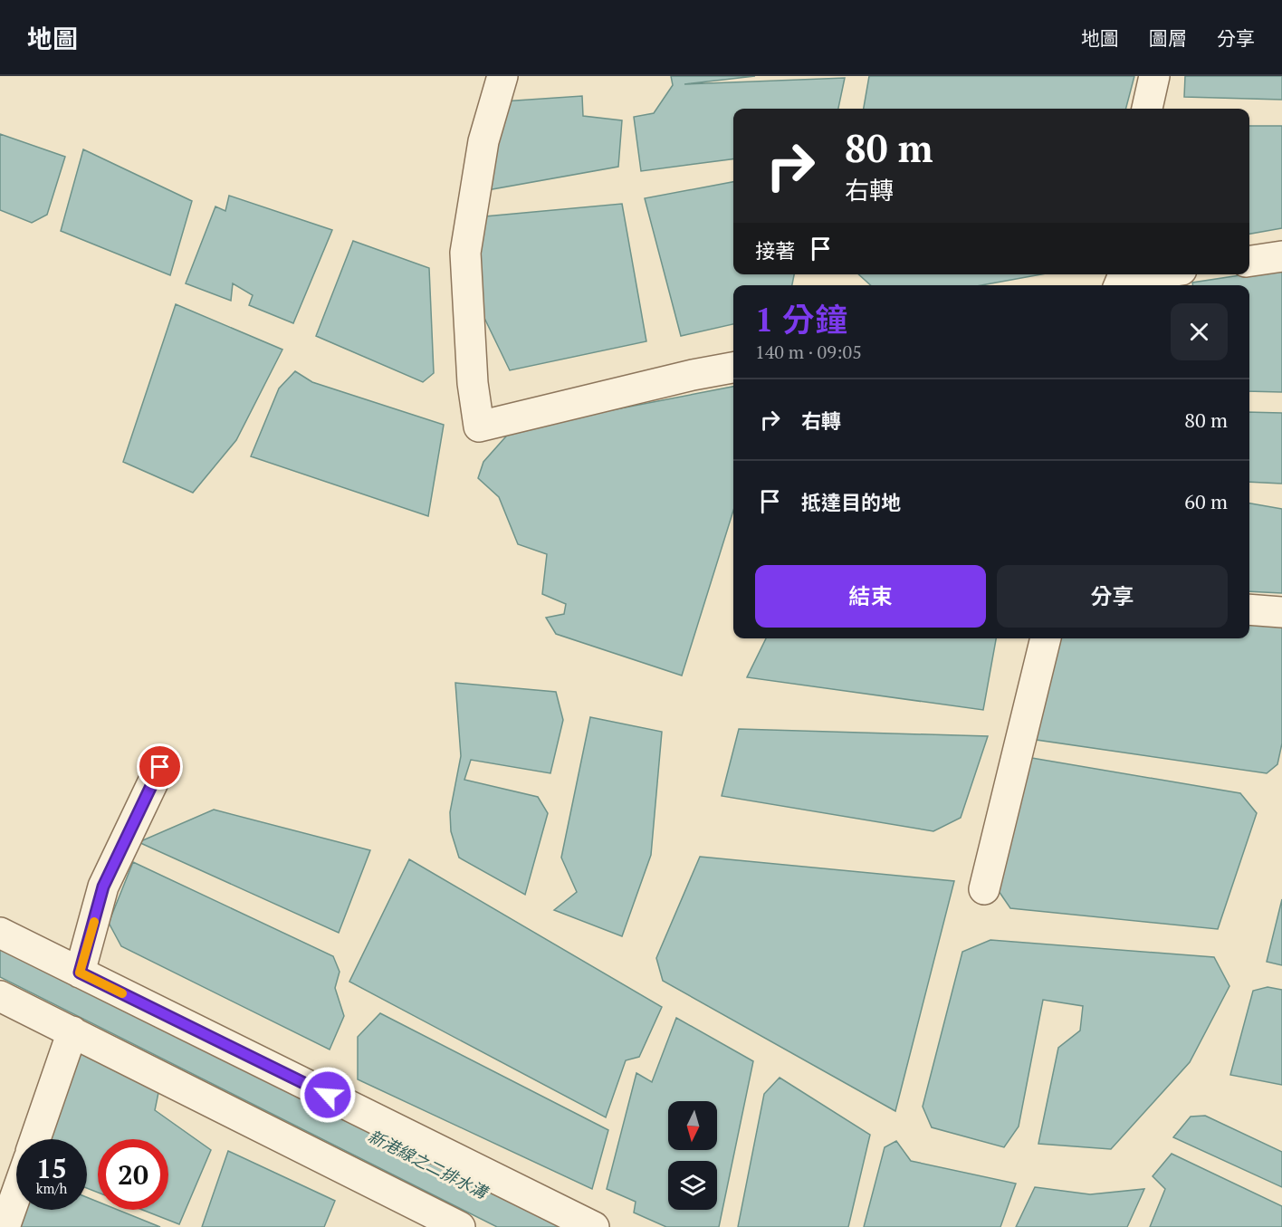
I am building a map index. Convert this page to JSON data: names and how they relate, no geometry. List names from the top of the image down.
{
  "water": ["新港線之二排水溝"],
  "north": "bottom",
  "page": {
    "header": "地圖",
    "nav": ["地圖", "圖層", "分享"],
    "turn": ["80 m", "右轉"],
    "then": "接著",
    "heading": ["1 分鐘", "140 m · 09:05"],
    "list": [
      {
        "name": "右轉",
        "value": "80 m"
      },
      {
        "name": "抵達目的地",
        "value": "60 m"
      }
    ],
    "buttons": ["結束", "分享"],
    "speed": "15 km/h",
    "limit": "20"
  }
}
